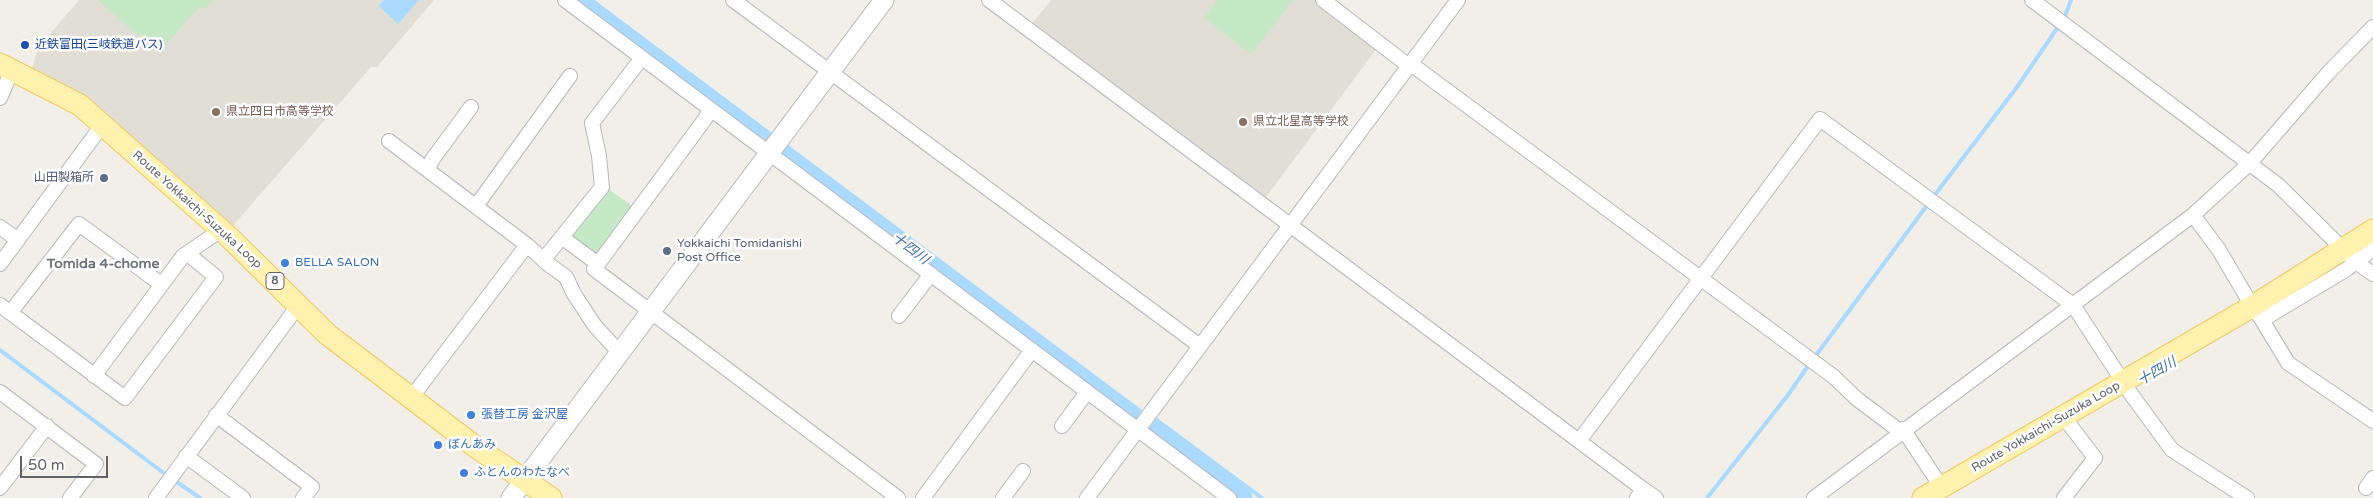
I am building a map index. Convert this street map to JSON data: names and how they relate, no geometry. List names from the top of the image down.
{
  "streets": {
    "main road": ["Route Yokkaichi-Suzuka Loop", "8"]
  },
  "districts": ["Tomida 4-chome"],
  "water": ["十四川"],
  "places": [
    "近鉄富田(三岐鉄道バス)",
    "県立四日市高等学校",
    "県立北星高等学校",
    "山田製箱所",
    "Yokkaichi Tomidanishi Post Office",
    "BELLA SALON",
    "張替工房 金沢屋",
    "ぼんあみ",
    "ふとんのわたなべ"
  ],
  "scale_bar": "50 m"
}
